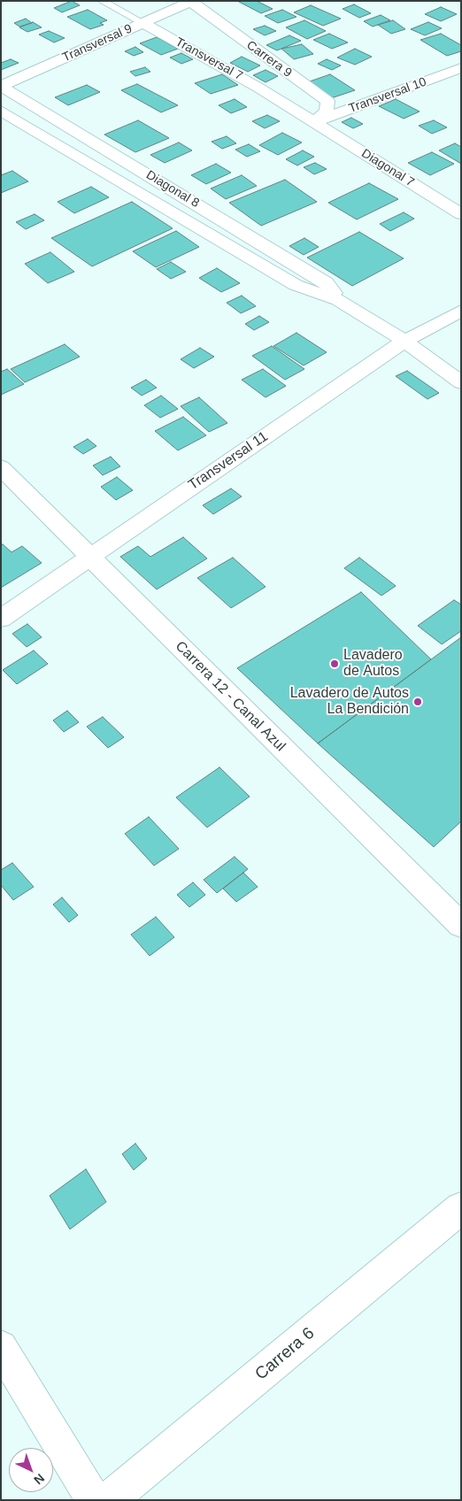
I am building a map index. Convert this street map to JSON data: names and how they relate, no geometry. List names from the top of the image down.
{
  "streets": {
    "street": [
      "Transversal 9",
      "Transversal 7",
      "Carrera 9",
      "Transversal 10",
      "Diagonal 7",
      "Diagonal 8",
      "Transversal 11",
      "Carrera 12 - Canal Azul",
      "Carrera 6"
    ]
  },
  "crossings": [
    ["Transversal 9", "Transversal 7"],
    ["Transversal 9", "Carrera 9"],
    ["Transversal 9", "Diagonal 8"],
    ["Transversal 7", "Carrera 9"],
    ["Transversal 7", "Transversal 10"],
    ["Transversal 7", "Diagonal 7"],
    ["Carrera 9", "Transversal 10"],
    ["Carrera 9", "Diagonal 7"],
    ["Transversal 10", "Diagonal 7"],
    ["Diagonal 8", "Transversal 11"],
    ["Transversal 11", "Carrera 12 - Canal Azul"]
  ],
  "places": ["Lavadero de Autos", "Lavadero de Autos La Bendición"],
  "north": "bottom right"
}
